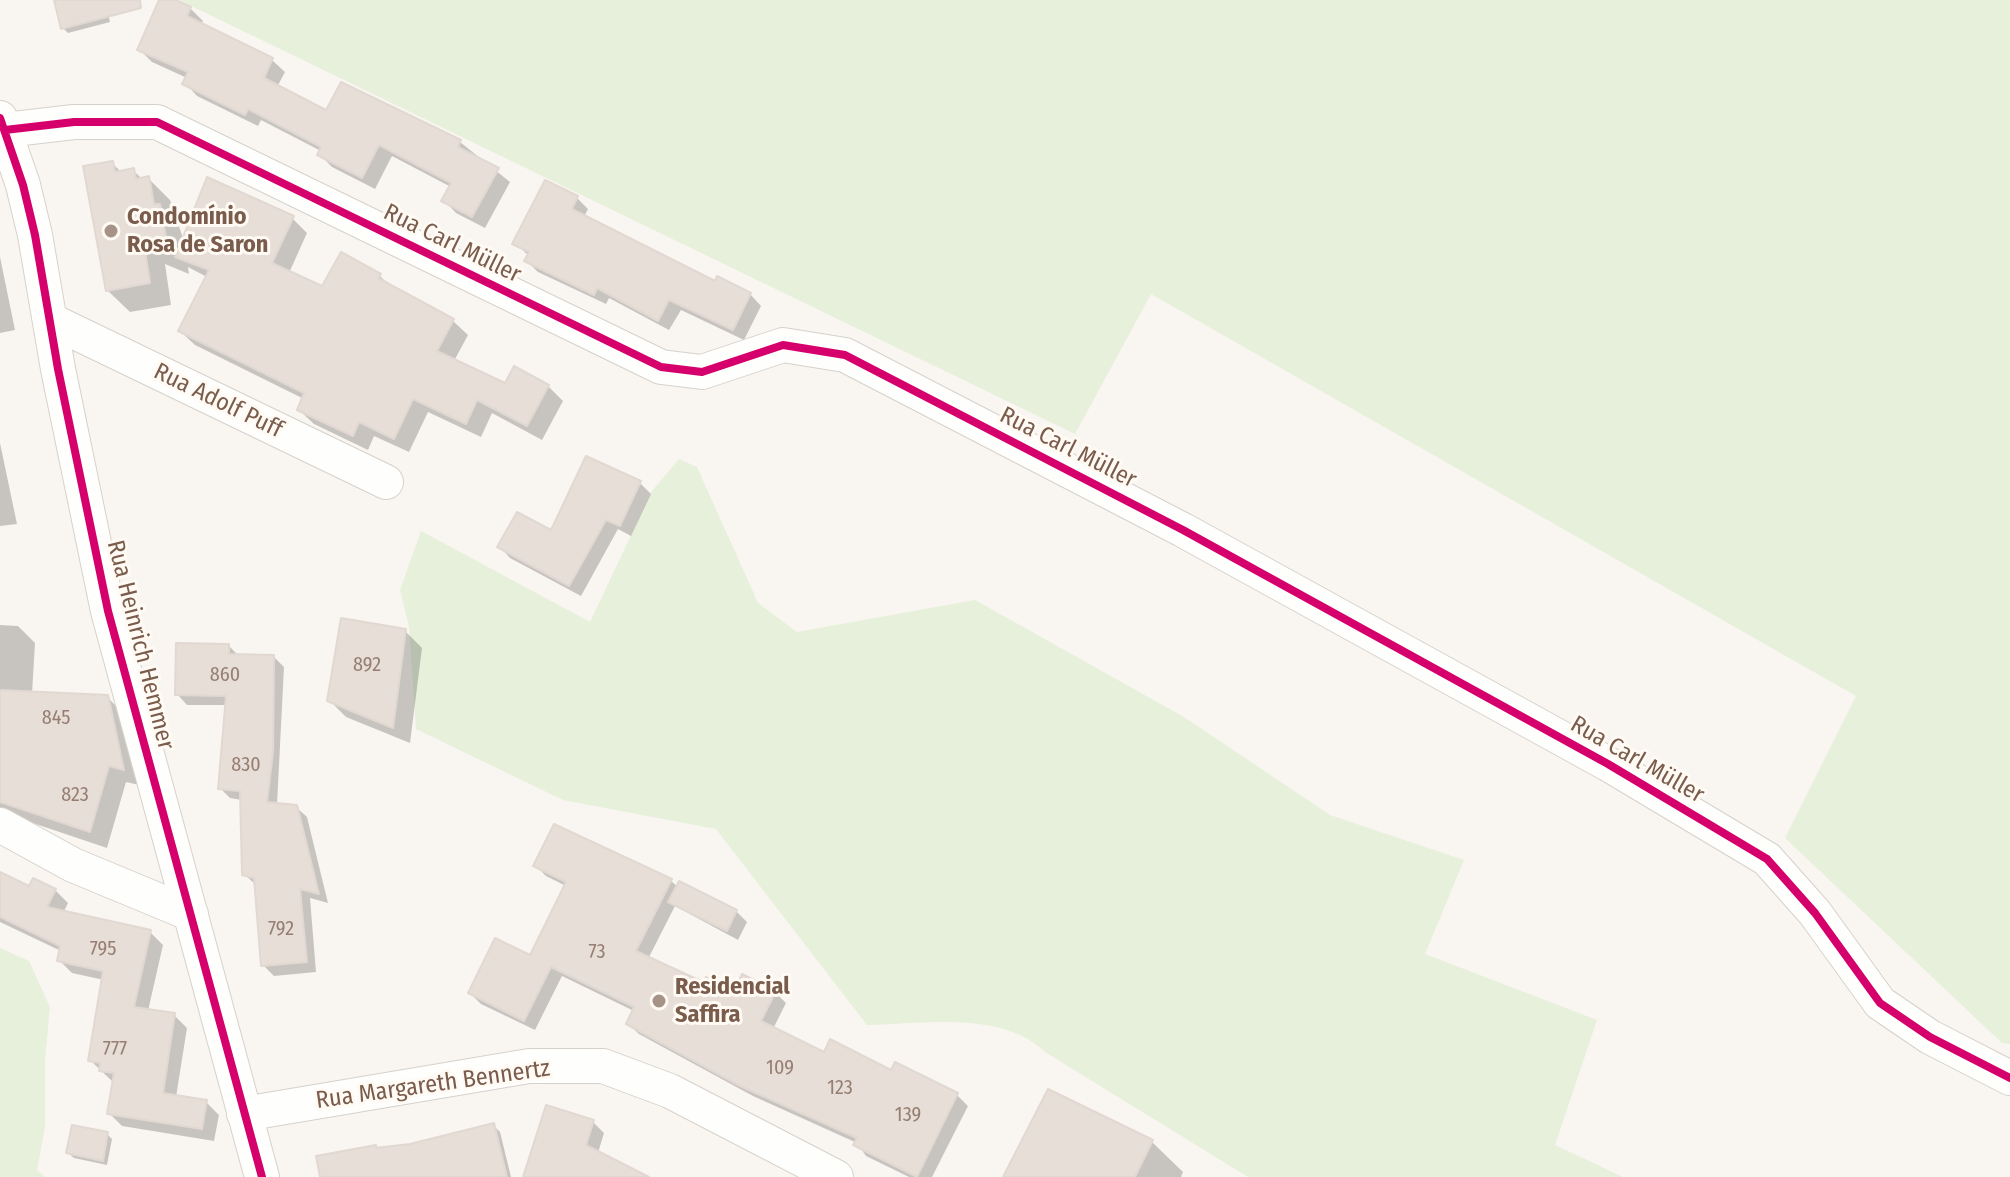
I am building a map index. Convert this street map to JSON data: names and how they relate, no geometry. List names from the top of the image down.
{
  "streets": {
    "street": [
      "Rua Carl Müller",
      "Rua Adolf Puff",
      "Rua Heinrich Hemmer",
      "Rua Margareth Bennertz"
    ]
  },
  "crossings": [
    ["Rua Carl Müller", "Rua Heinrich Hemmer"],
    ["Rua Adolf Puff", "Rua Heinrich Hemmer"],
    ["Rua Heinrich Hemmer", "Rua Margareth Bennertz"]
  ],
  "places": ["Condomínio Rosa de Saron", "Residencial Saffira"],
  "house_numbers": [
    "892",
    "860",
    "845",
    "830",
    "823",
    "792",
    "795",
    "73",
    "777",
    "109",
    "123",
    "139"
  ]
}
